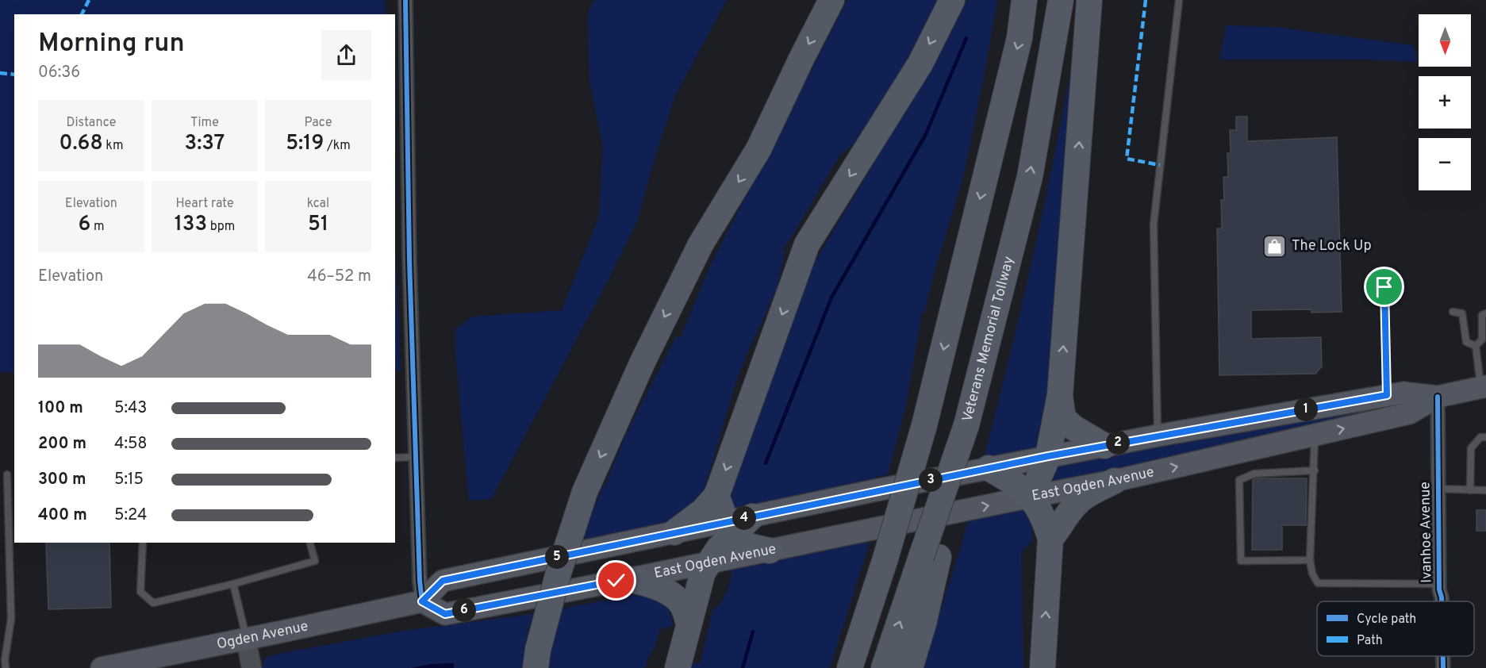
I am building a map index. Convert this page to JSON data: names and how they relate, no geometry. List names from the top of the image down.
{
  "streets": {
    "highway": ["Veterans Memorial Tollway"],
    "main road": ["East Ogden Avenue", "Ogden Avenue"],
    "street": ["Ivanhoe Avenue"]
  },
  "crossings": [
    ["East Ogden Avenue", "Ivanhoe Avenue"],
    ["East Ogden Avenue", "Ogden Avenue"]
  ],
  "places": {
    "shop": ["The Lock Up"]
  },
  "legend": ["Cycle path", "Path"],
  "north": "bottom",
  "page": {
    "map_buttons": ["+", "−"],
    "heading": ["Morning run", "06:36"],
    "stats": [
      ["Distance", "0.68 km"],
      ["Time", "3:37"],
      ["Pace", "5:19 /km"],
      ["Elevation", "6 m"],
      ["Heart rate", "133 bpm"],
      ["kcal", "51"]
    ],
    "chart": ["Elevation", "46–52 m"],
    "list": [
      {
        "name": "100 m",
        "note": "5:43"
      },
      {
        "name": "200 m",
        "note": "4:58"
      },
      {
        "name": "300 m",
        "note": "5:15"
      },
      {
        "name": "400 m",
        "note": "5:24"
      }
    ],
    "pins": [
      "1",
      "2",
      "3",
      "4",
      "5",
      "6"
    ]
  }
}
